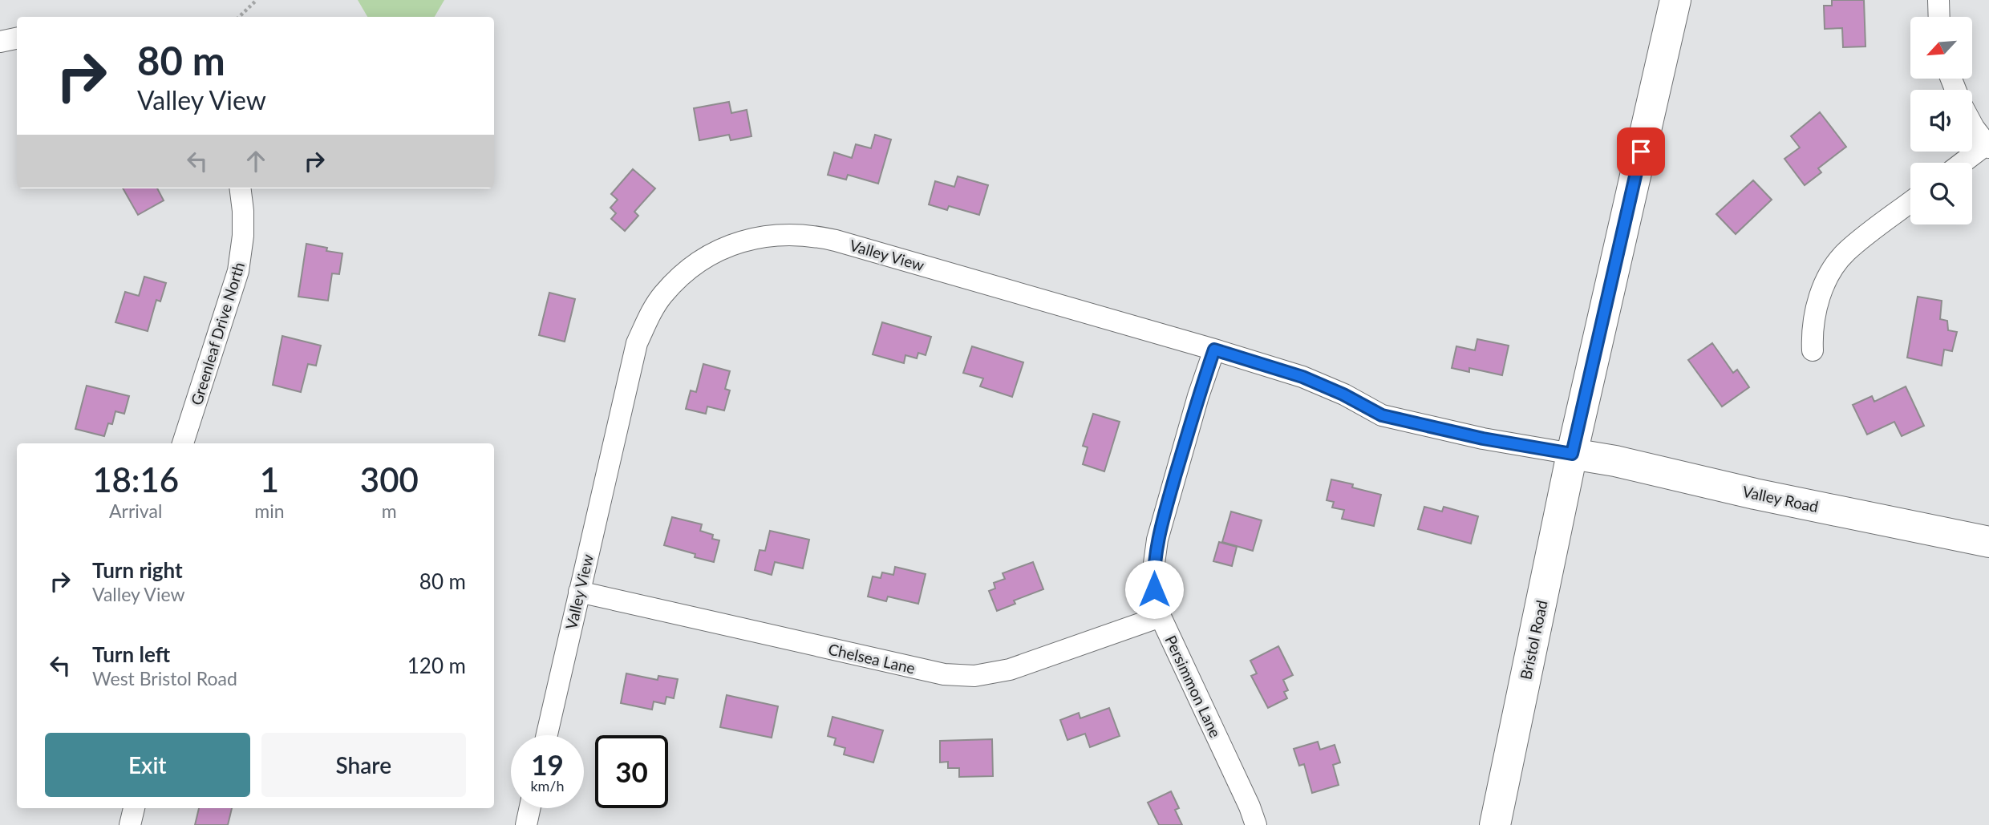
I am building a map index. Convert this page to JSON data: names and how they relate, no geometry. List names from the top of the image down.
{
  "streets": {
    "main road": ["Valley Road", "Bristol Road"],
    "street": [
      "Valley View",
      "Greenleaf Drive North",
      "Chelsea Lane",
      "Persimmon Lane"
    ]
  },
  "crossings": [
    ["Valley View", "Valley Road"],
    ["Valley View", "Bristol Road"],
    ["Valley View", "Chelsea Lane"],
    ["Valley View", "Persimmon Lane"],
    ["Valley Road", "Bristol Road"],
    ["Chelsea Lane", "Persimmon Lane"]
  ],
  "north": "bottom left",
  "page": {
    "turn": ["80 m", "Valley View"],
    "eta": [
      "18:16",
      "Arrival",
      "1",
      "min",
      "300",
      "m"
    ],
    "list": [
      {
        "name": "Turn right",
        "note": "Valley View",
        "value": "80 m"
      },
      {
        "name": "Turn left",
        "note": "West Bristol Road",
        "value": "120 m"
      }
    ],
    "buttons": ["Exit", "Share"],
    "speed": "19 km/h",
    "limit": "30"
  }
}
